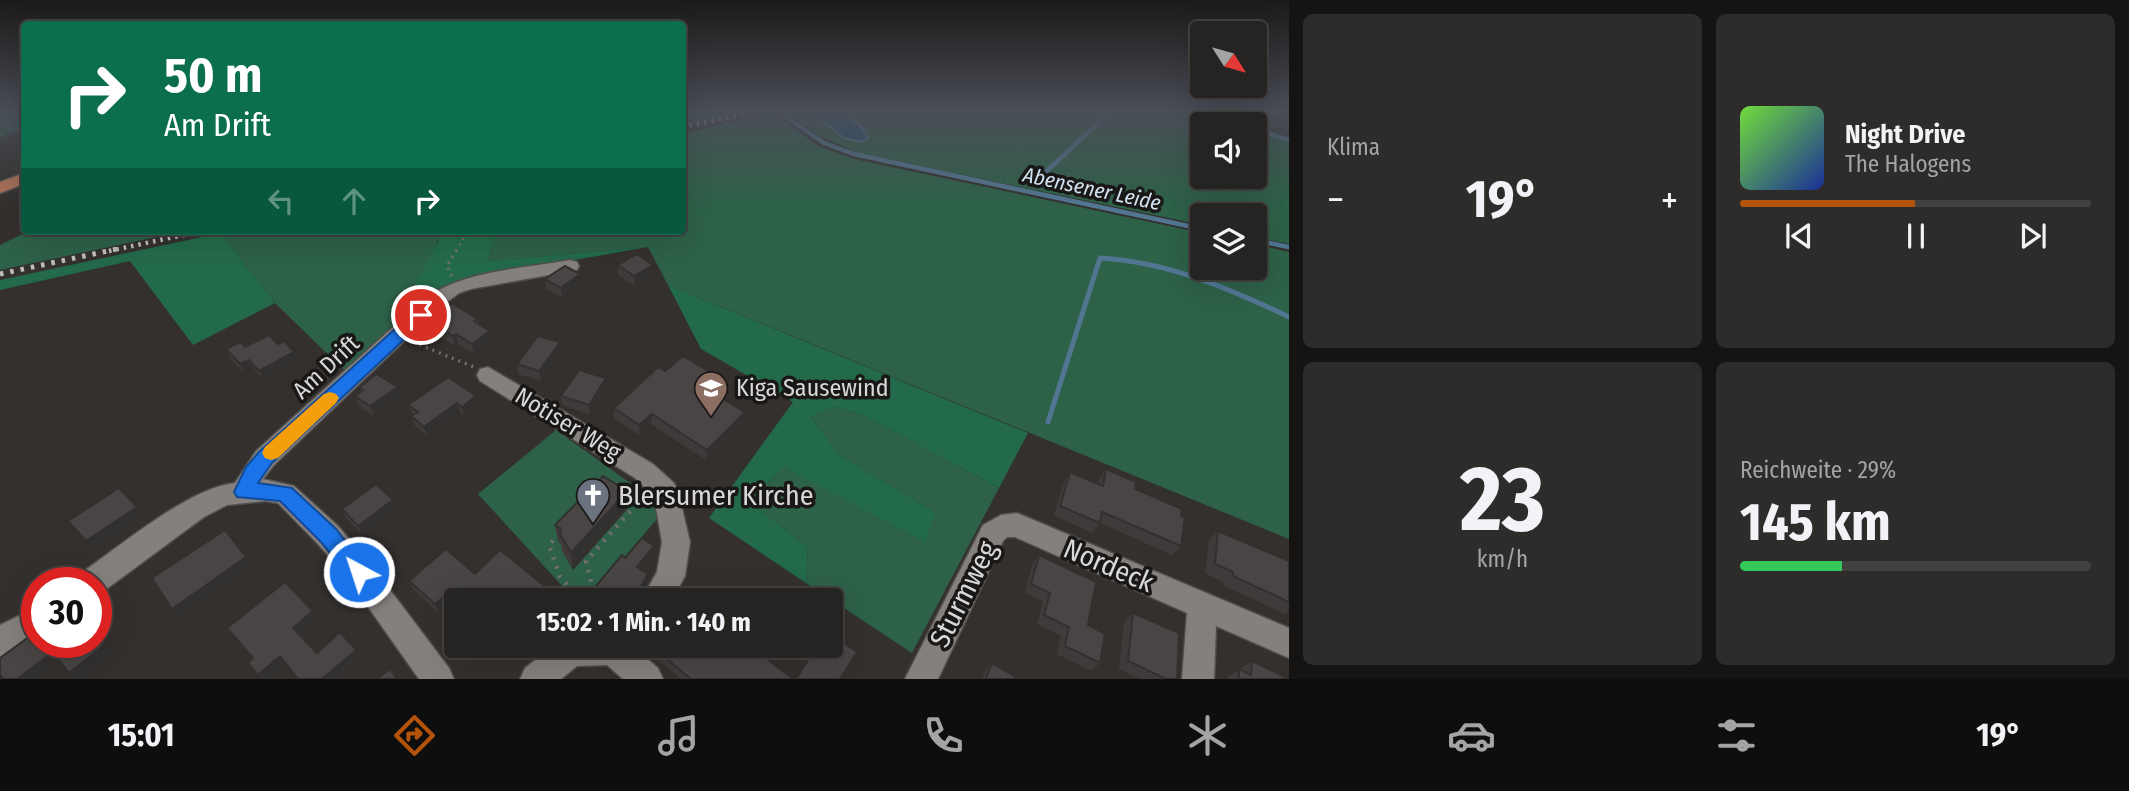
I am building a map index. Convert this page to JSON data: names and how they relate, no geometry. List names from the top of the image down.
{
  "streets": {
    "street": [
      "Am Drift",
      "Notiser Weg",
      "Nordeck",
      "Sturmweg"
    ]
  },
  "crossings": [
    ["Am Drift", "Notiser Weg"],
    ["Nordeck", "Sturmweg"]
  ],
  "water": ["Abensener Leide"],
  "places": {
    "school or university": ["Kiga Sausewind"],
    "church": ["Blersumer Kirche"]
  },
  "north": "bottom right",
  "page": {
    "tile": [
      "Klima",
      ["23", "km/h"],
      ["Reichweite · 29%", "145 km"]
    ],
    "turn": ["50 m", "Am Drift"],
    "song": ["Night Drive", "The Halogens"],
    "heat": ["−", "19°", "+"],
    "limit": "30",
    "trip": "15:02 · 1 Min. · 140 m",
    "tabs": ["15:01", "19°"]
  }
}
